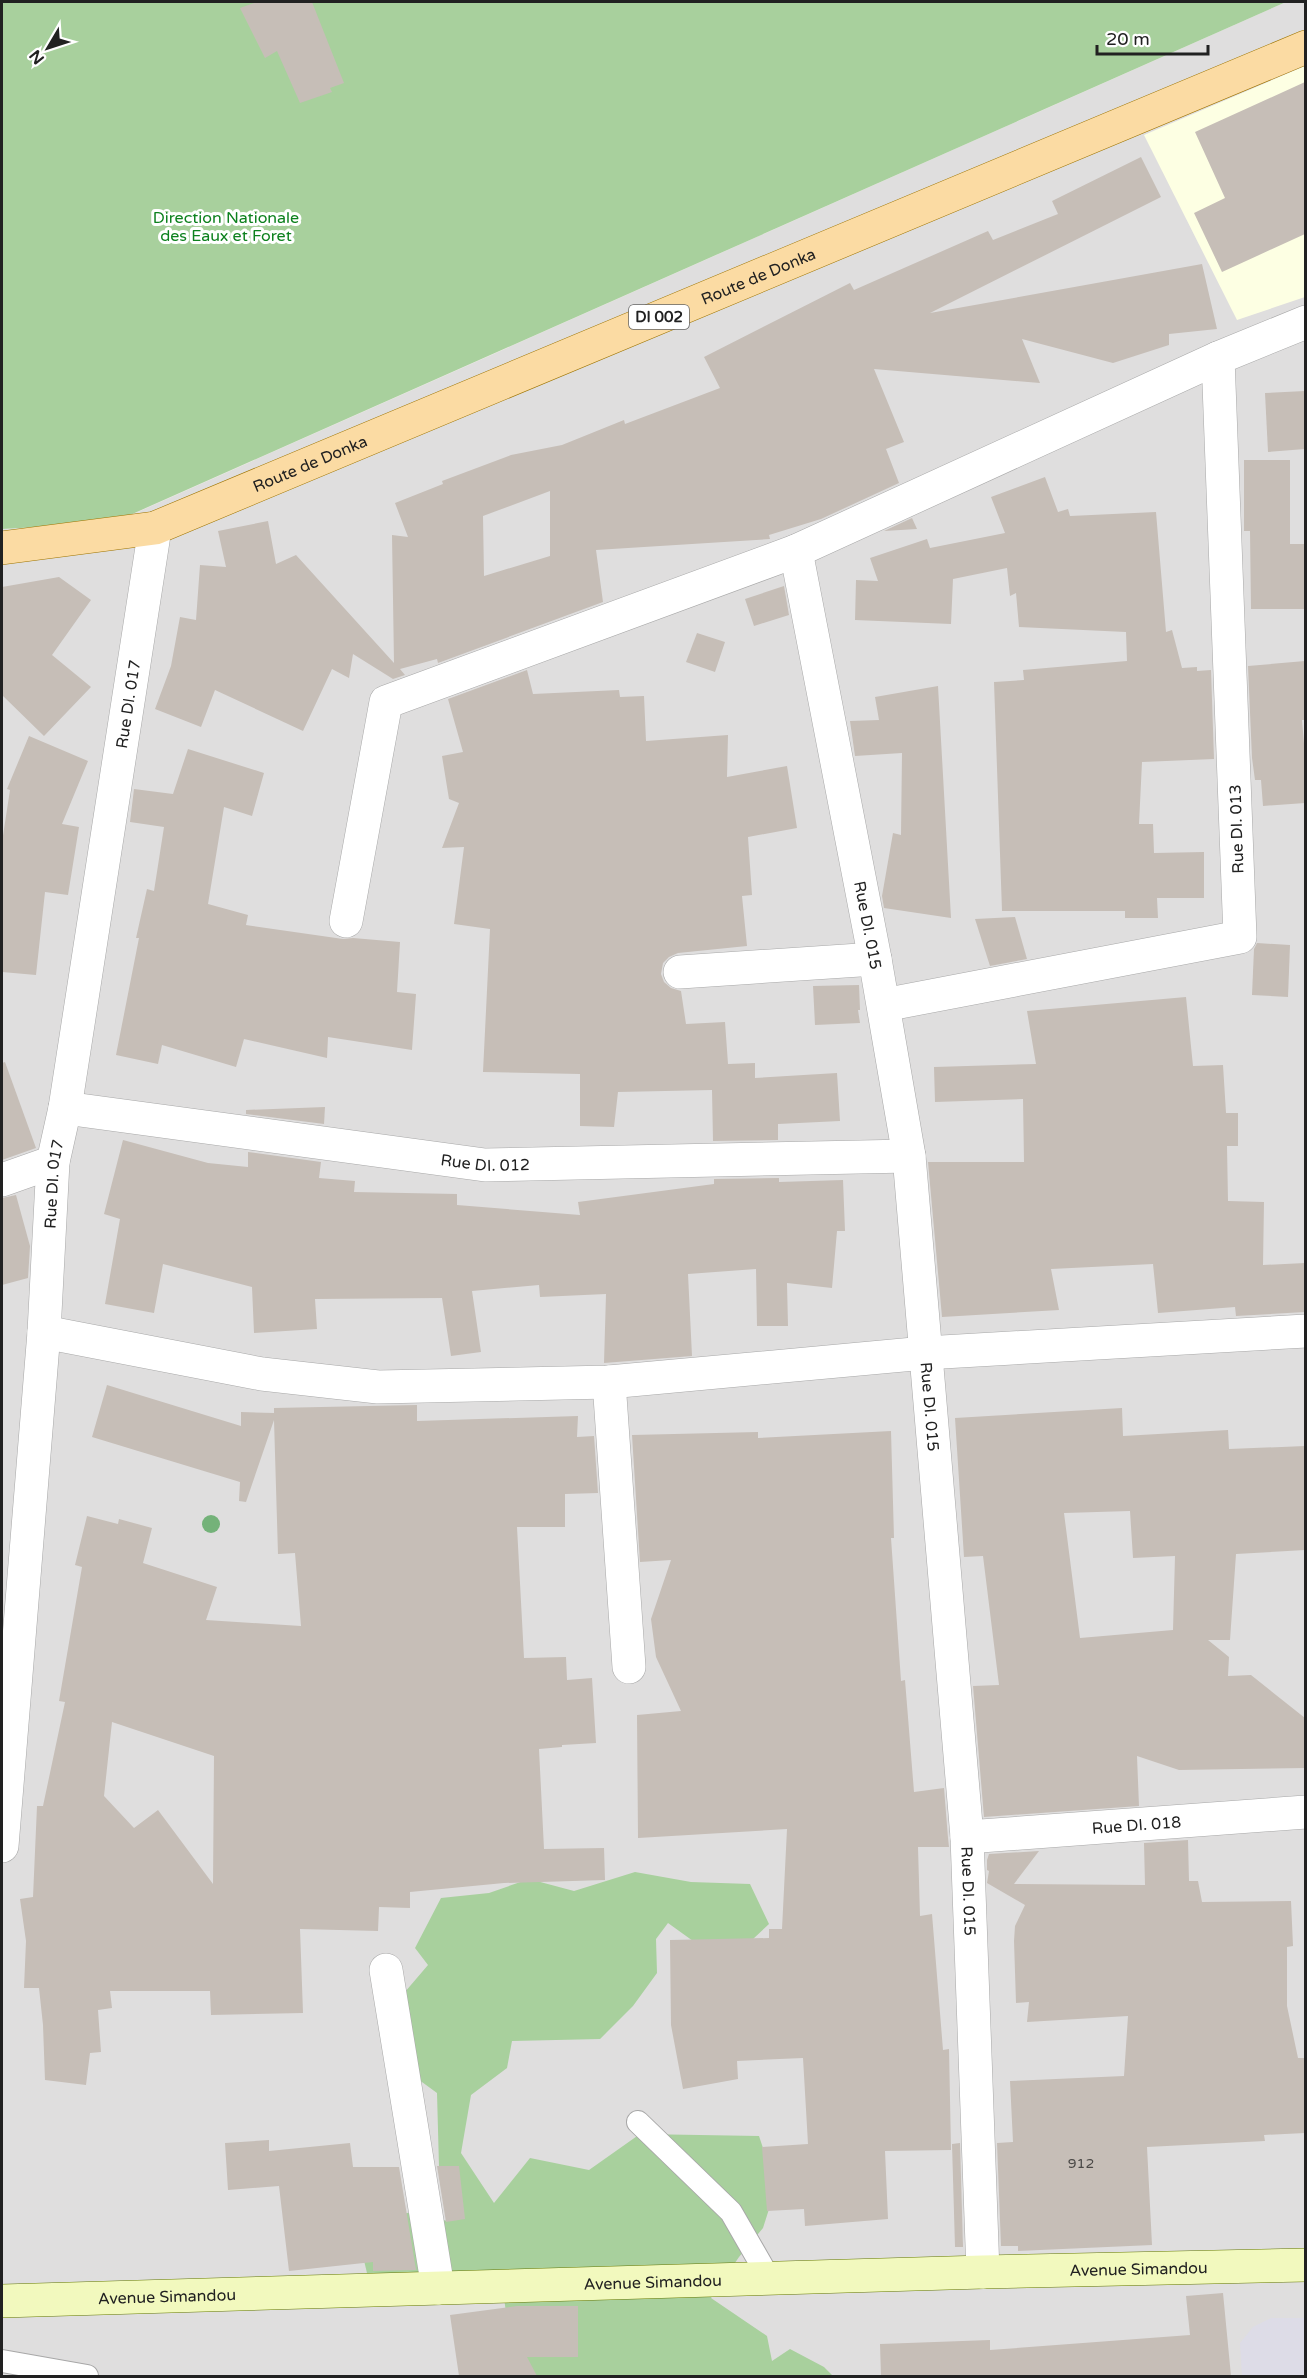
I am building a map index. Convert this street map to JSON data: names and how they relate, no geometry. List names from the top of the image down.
{
  "streets": {
    "main road": ["Route de Donka", "DI 002", "Avenue Simandou"],
    "street": [
      "Rue DI. 017",
      "Rue DI. 013",
      "Rue DI. 015",
      "Rue DI. 012",
      "Rue DI. 018"
    ]
  },
  "crossings": [
    ["Route de Donka", "Rue DI. 017"],
    ["Rue DI. 017", "Rue DI. 012"],
    ["Rue DI. 013", "Rue DI. 015"],
    ["Rue DI. 015", "Rue DI. 012"],
    ["Rue DI. 015", "Rue DI. 018"],
    ["Rue DI. 015", "Avenue Simandou"]
  ],
  "parks": ["Direction Nationale des Eaux et Foret"],
  "house_numbers": ["912"],
  "scale_bar": "20 m",
  "north": "bottom left"
}
